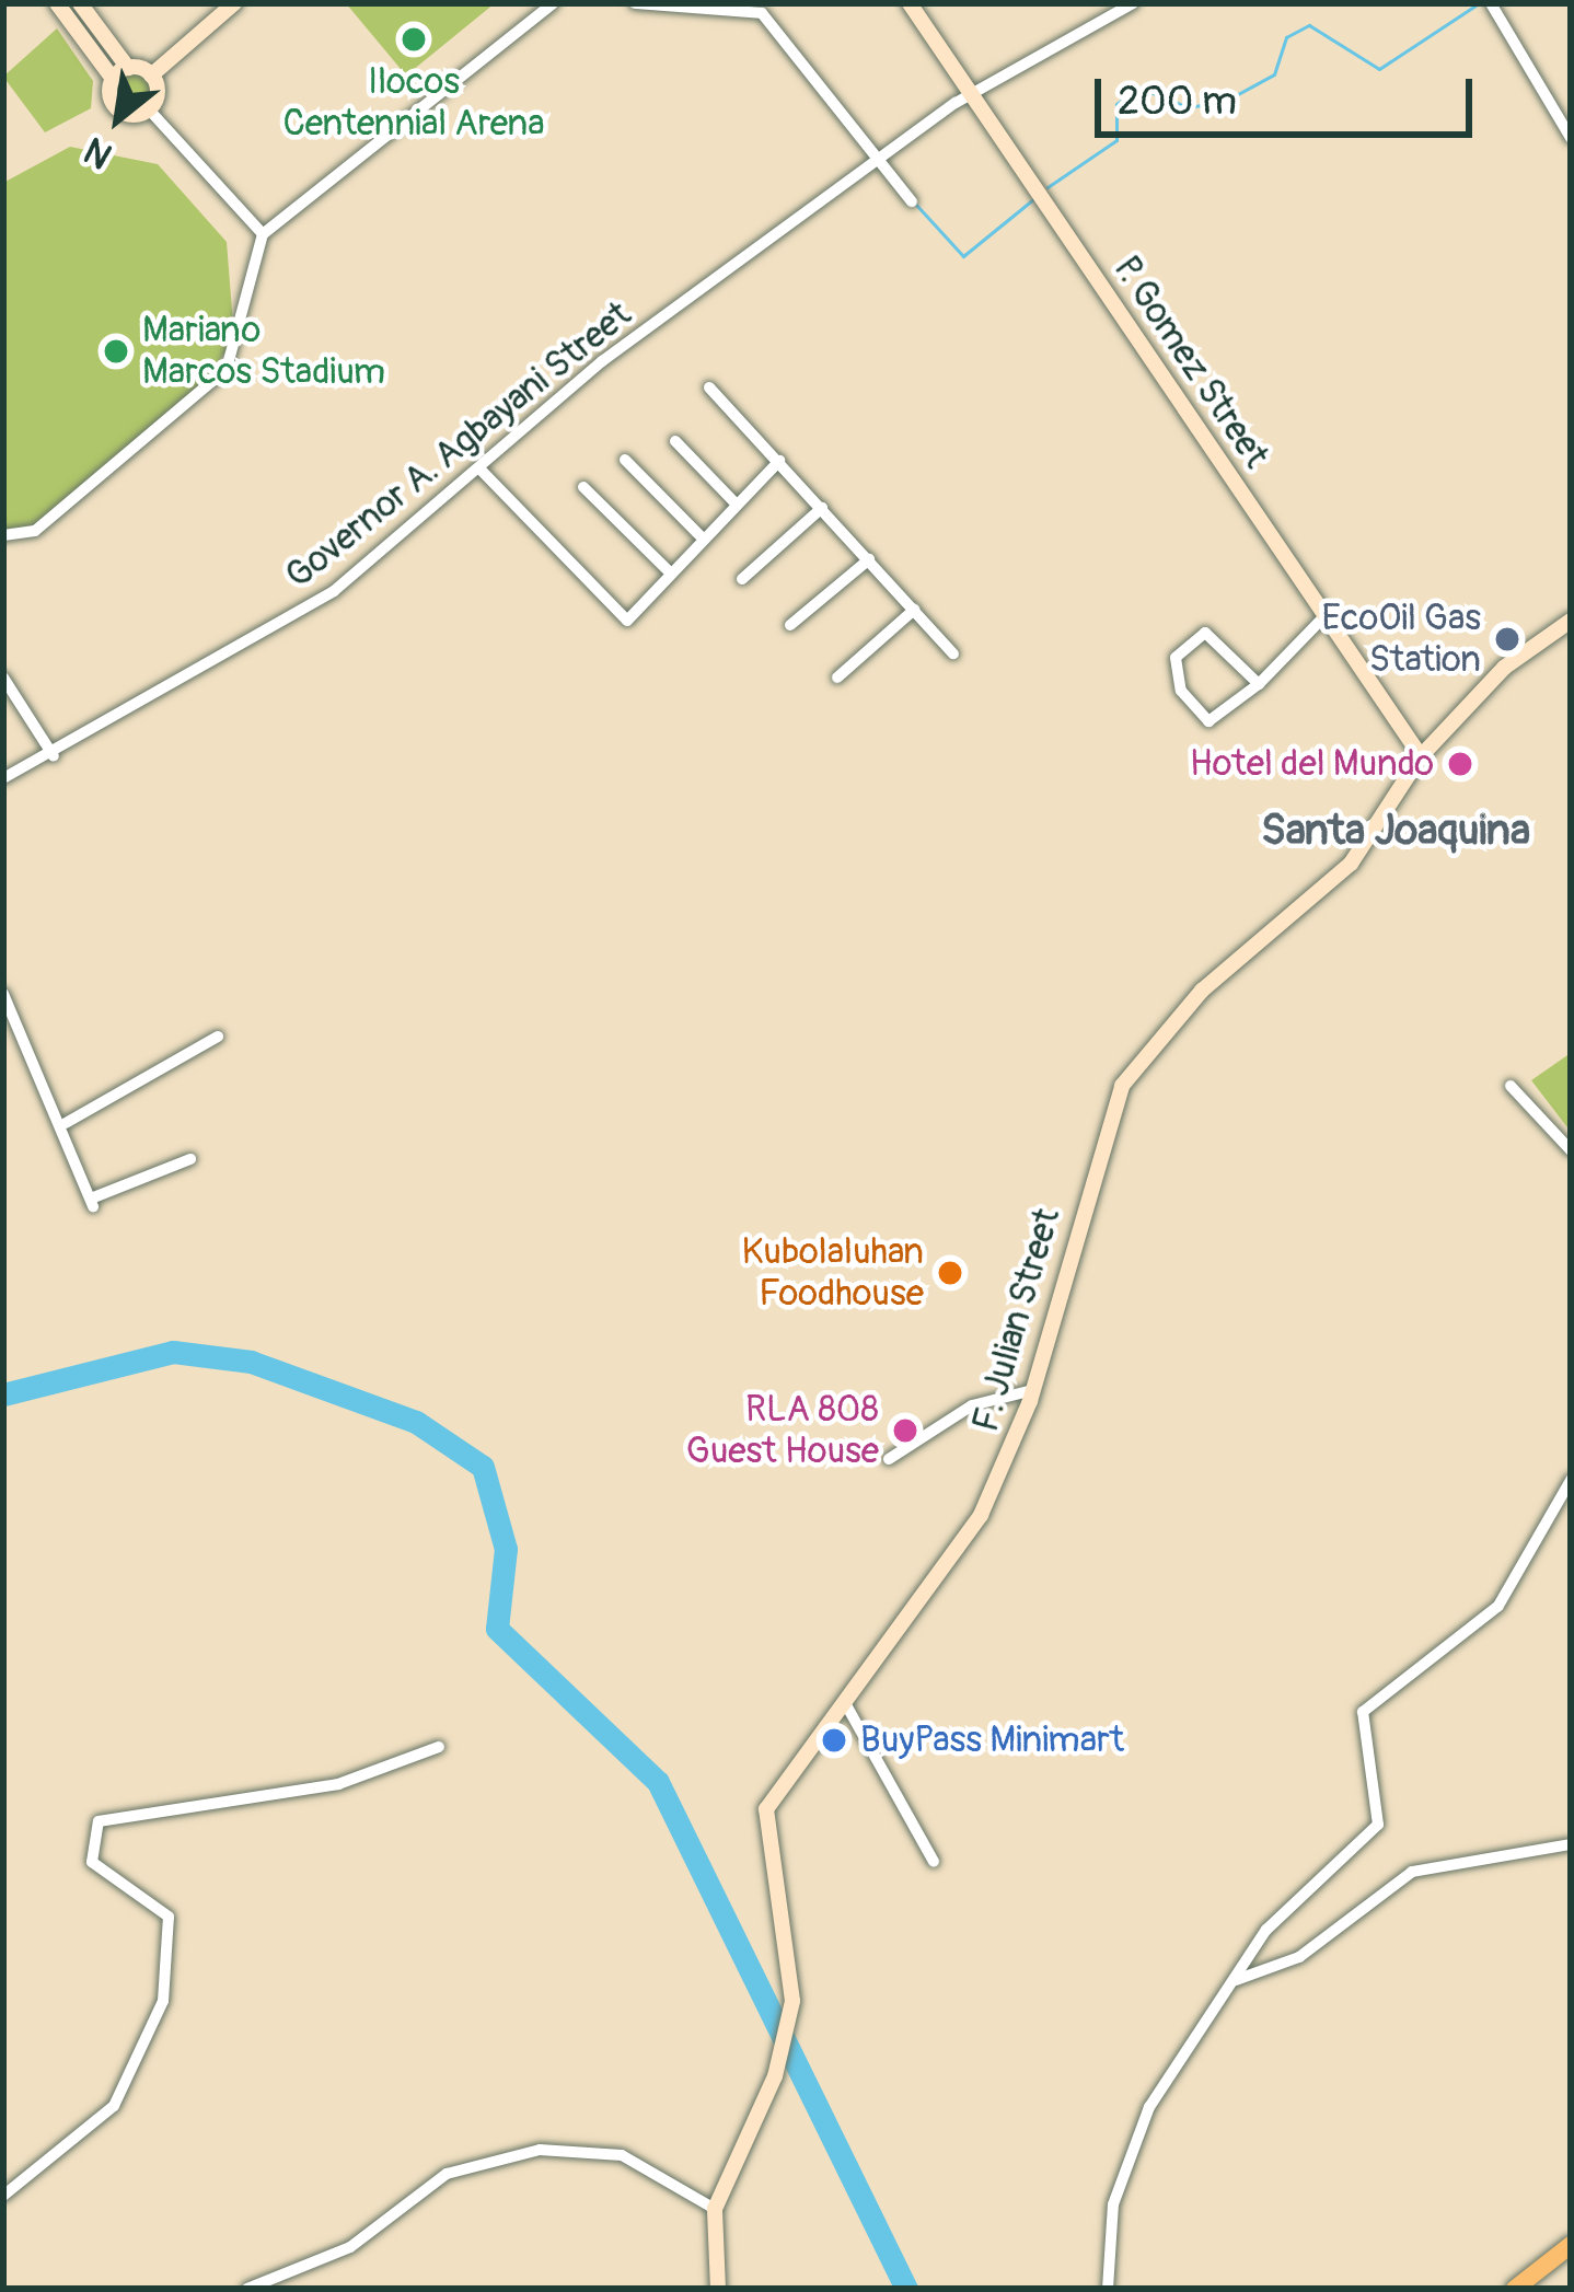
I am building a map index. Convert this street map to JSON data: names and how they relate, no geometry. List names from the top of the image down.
{
  "streets": {
    "street": ["P. Gomez Street", "Governor A. Agbayani Street", "F. Julian Street"]
  },
  "crossings": [
    ["P. Gomez Street", "Governor A. Agbayani Street"],
    ["P. Gomez Street", "F. Julian Street"]
  ],
  "districts": ["Santa Joaquina"],
  "places": [
    "Ilocos Centennial Arena",
    "Mariano Marcos Stadium",
    "EcoOil Gas Station",
    "Hotel del Mundo",
    "Kubolaluhan Foodhouse",
    "RLA 808 Guest House",
    "BuyPass Minimart"
  ],
  "scale_bar": "200 m",
  "north": "bottom left"
}
